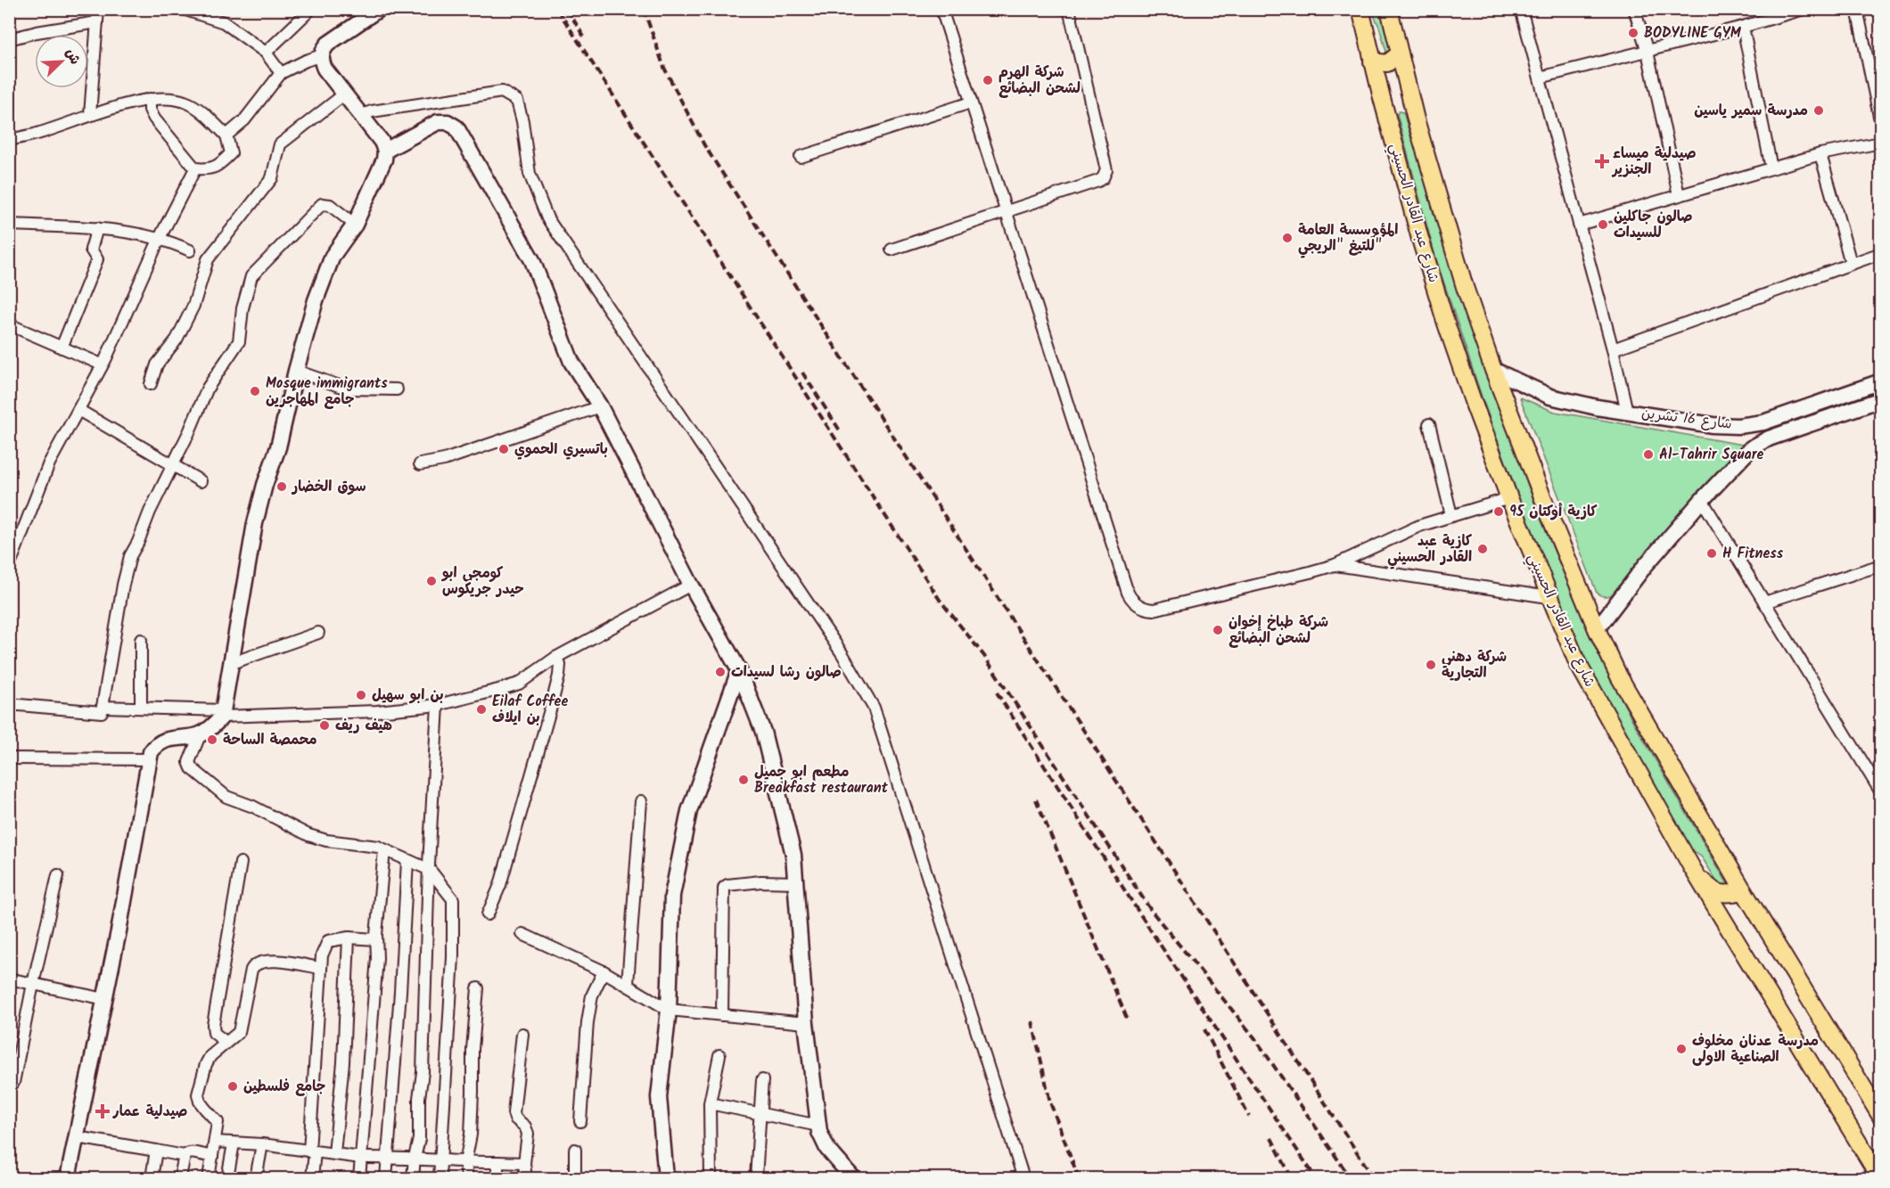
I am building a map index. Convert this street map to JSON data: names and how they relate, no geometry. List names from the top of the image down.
{
  "streets": {
    "main road": ["شارع عبد القادر الحسيني"],
    "street": ["شارع 16 تشرين"]
  },
  "crossings": [
    ["شارع عبد القادر الحسيني", "شارع 16 تشرين"]
  ],
  "places": {
    "other": [
      "BODYLINE GYM",
      "شركة الهرم لشحن البضائع",
      "مدرسة سمير ياسين",
      "صالون جاكلين للسيدات",
      "المؤوسسة العامة للتيغ \"الريجي\"",
      "Mosque immigrants جامع المهاجرين",
      "باتسيري الحموي",
      "Al-Tahrir Square",
      "سوق الخضار",
      "كازية أوكتان 95",
      "كازية عبد القادر الحسيني",
      "H Fitness",
      "كومجي ابو حيدر جريكوس",
      "شركة طباخ إخوان لشحن البضائع",
      "شركة دهني التجارية",
      "صالون رشا لسيدات",
      "بن ابو سهيل",
      "Eilaf Coffee بن ايلاف",
      "هيف ريف",
      "محمصة الساحة",
      "مطعم ابو جميل Breakfast restaurant",
      "مدرسة عدنان مخلوف الصناعية الاولى",
      "جامع فلسطين"
    ],
    "health": ["صيدلية ميساء الجنزير", "صيدلية عمار"]
  },
  "north": "top right"
}
